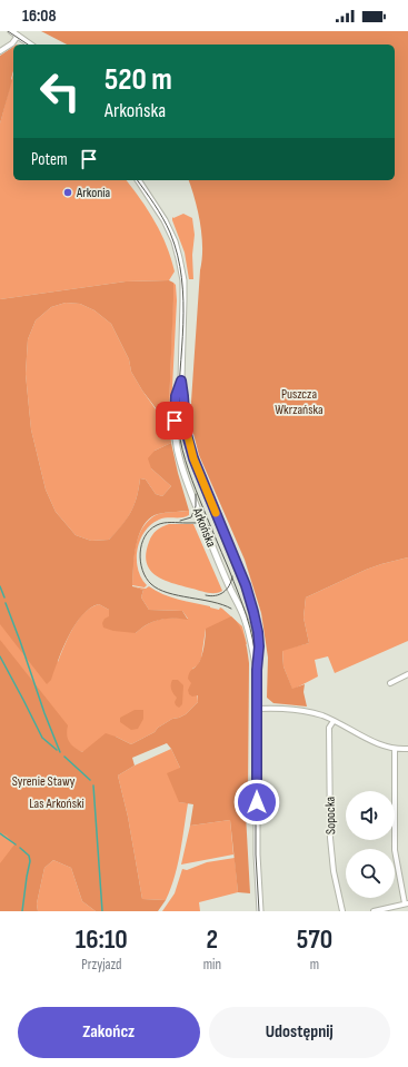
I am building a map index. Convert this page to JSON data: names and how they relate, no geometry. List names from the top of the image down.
{
  "streets": {
    "street": ["Arkońska", "Sopocka"]
  },
  "parks": ["Puszcza Wkrzańska", "Syrenie Stawy", "Las Arkoński"],
  "places": ["Arkonia"],
  "page": {
    "status": "16:08",
    "turn": ["520 m", "Arkońska"],
    "then": "Potem",
    "eta": [
      "16:10",
      "Przyjazd",
      "2",
      "min",
      "570",
      "m"
    ],
    "buttons": ["Zakończ", "Udostępnij"]
  }
}
